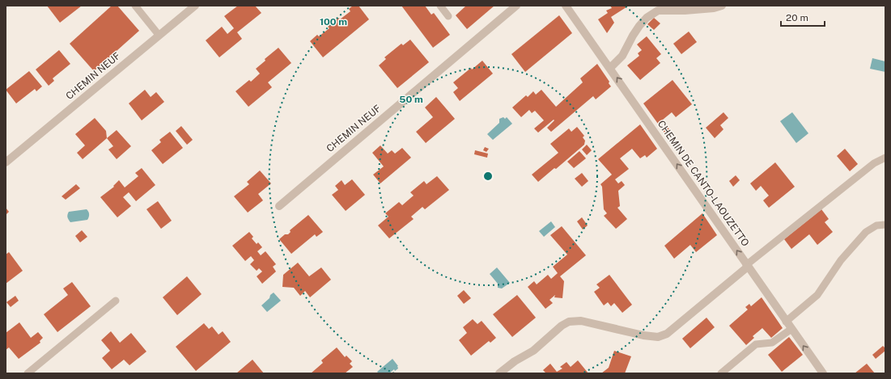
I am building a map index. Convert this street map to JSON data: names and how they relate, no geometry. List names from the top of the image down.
{
  "streets": {
    "street": ["CHEMIN NEUF", "CHEMIN DE CANTO-LAOUZETTO"]
  },
  "one_way": ["CHEMIN DE CANTO-LAOUZETTO"],
  "scale_bar": "20 m",
  "rings": ["100 m", "50 m"]
}
